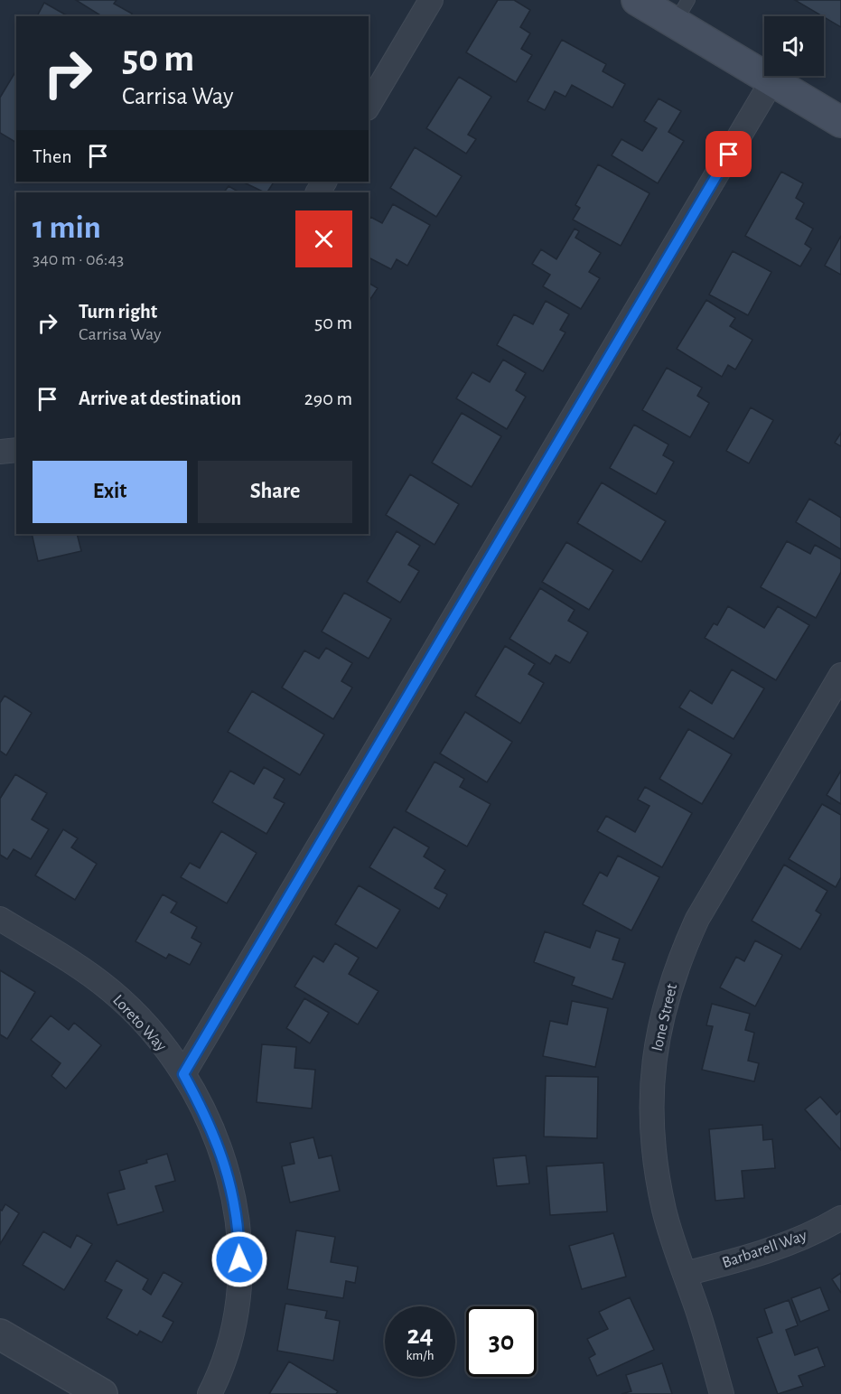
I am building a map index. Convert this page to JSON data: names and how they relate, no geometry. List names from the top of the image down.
{
  "streets": {
    "street": ["Ione Street", "Loreto Way", "Barbarell Way"]
  },
  "crossings": [
    ["Ione Street", "Barbarell Way"]
  ],
  "page": {
    "turn": ["50 m", "Carrisa Way"],
    "then": "Then",
    "heading": ["1 min", "340 m · 06:43"],
    "list": [
      {
        "name": "Turn right",
        "note": "Carrisa Way",
        "value": "50 m"
      },
      {
        "name": "Arrive at destination",
        "value": "290 m"
      }
    ],
    "buttons": ["Exit", "Share"],
    "speed": "24 km/h",
    "limit": "30"
  }
}
